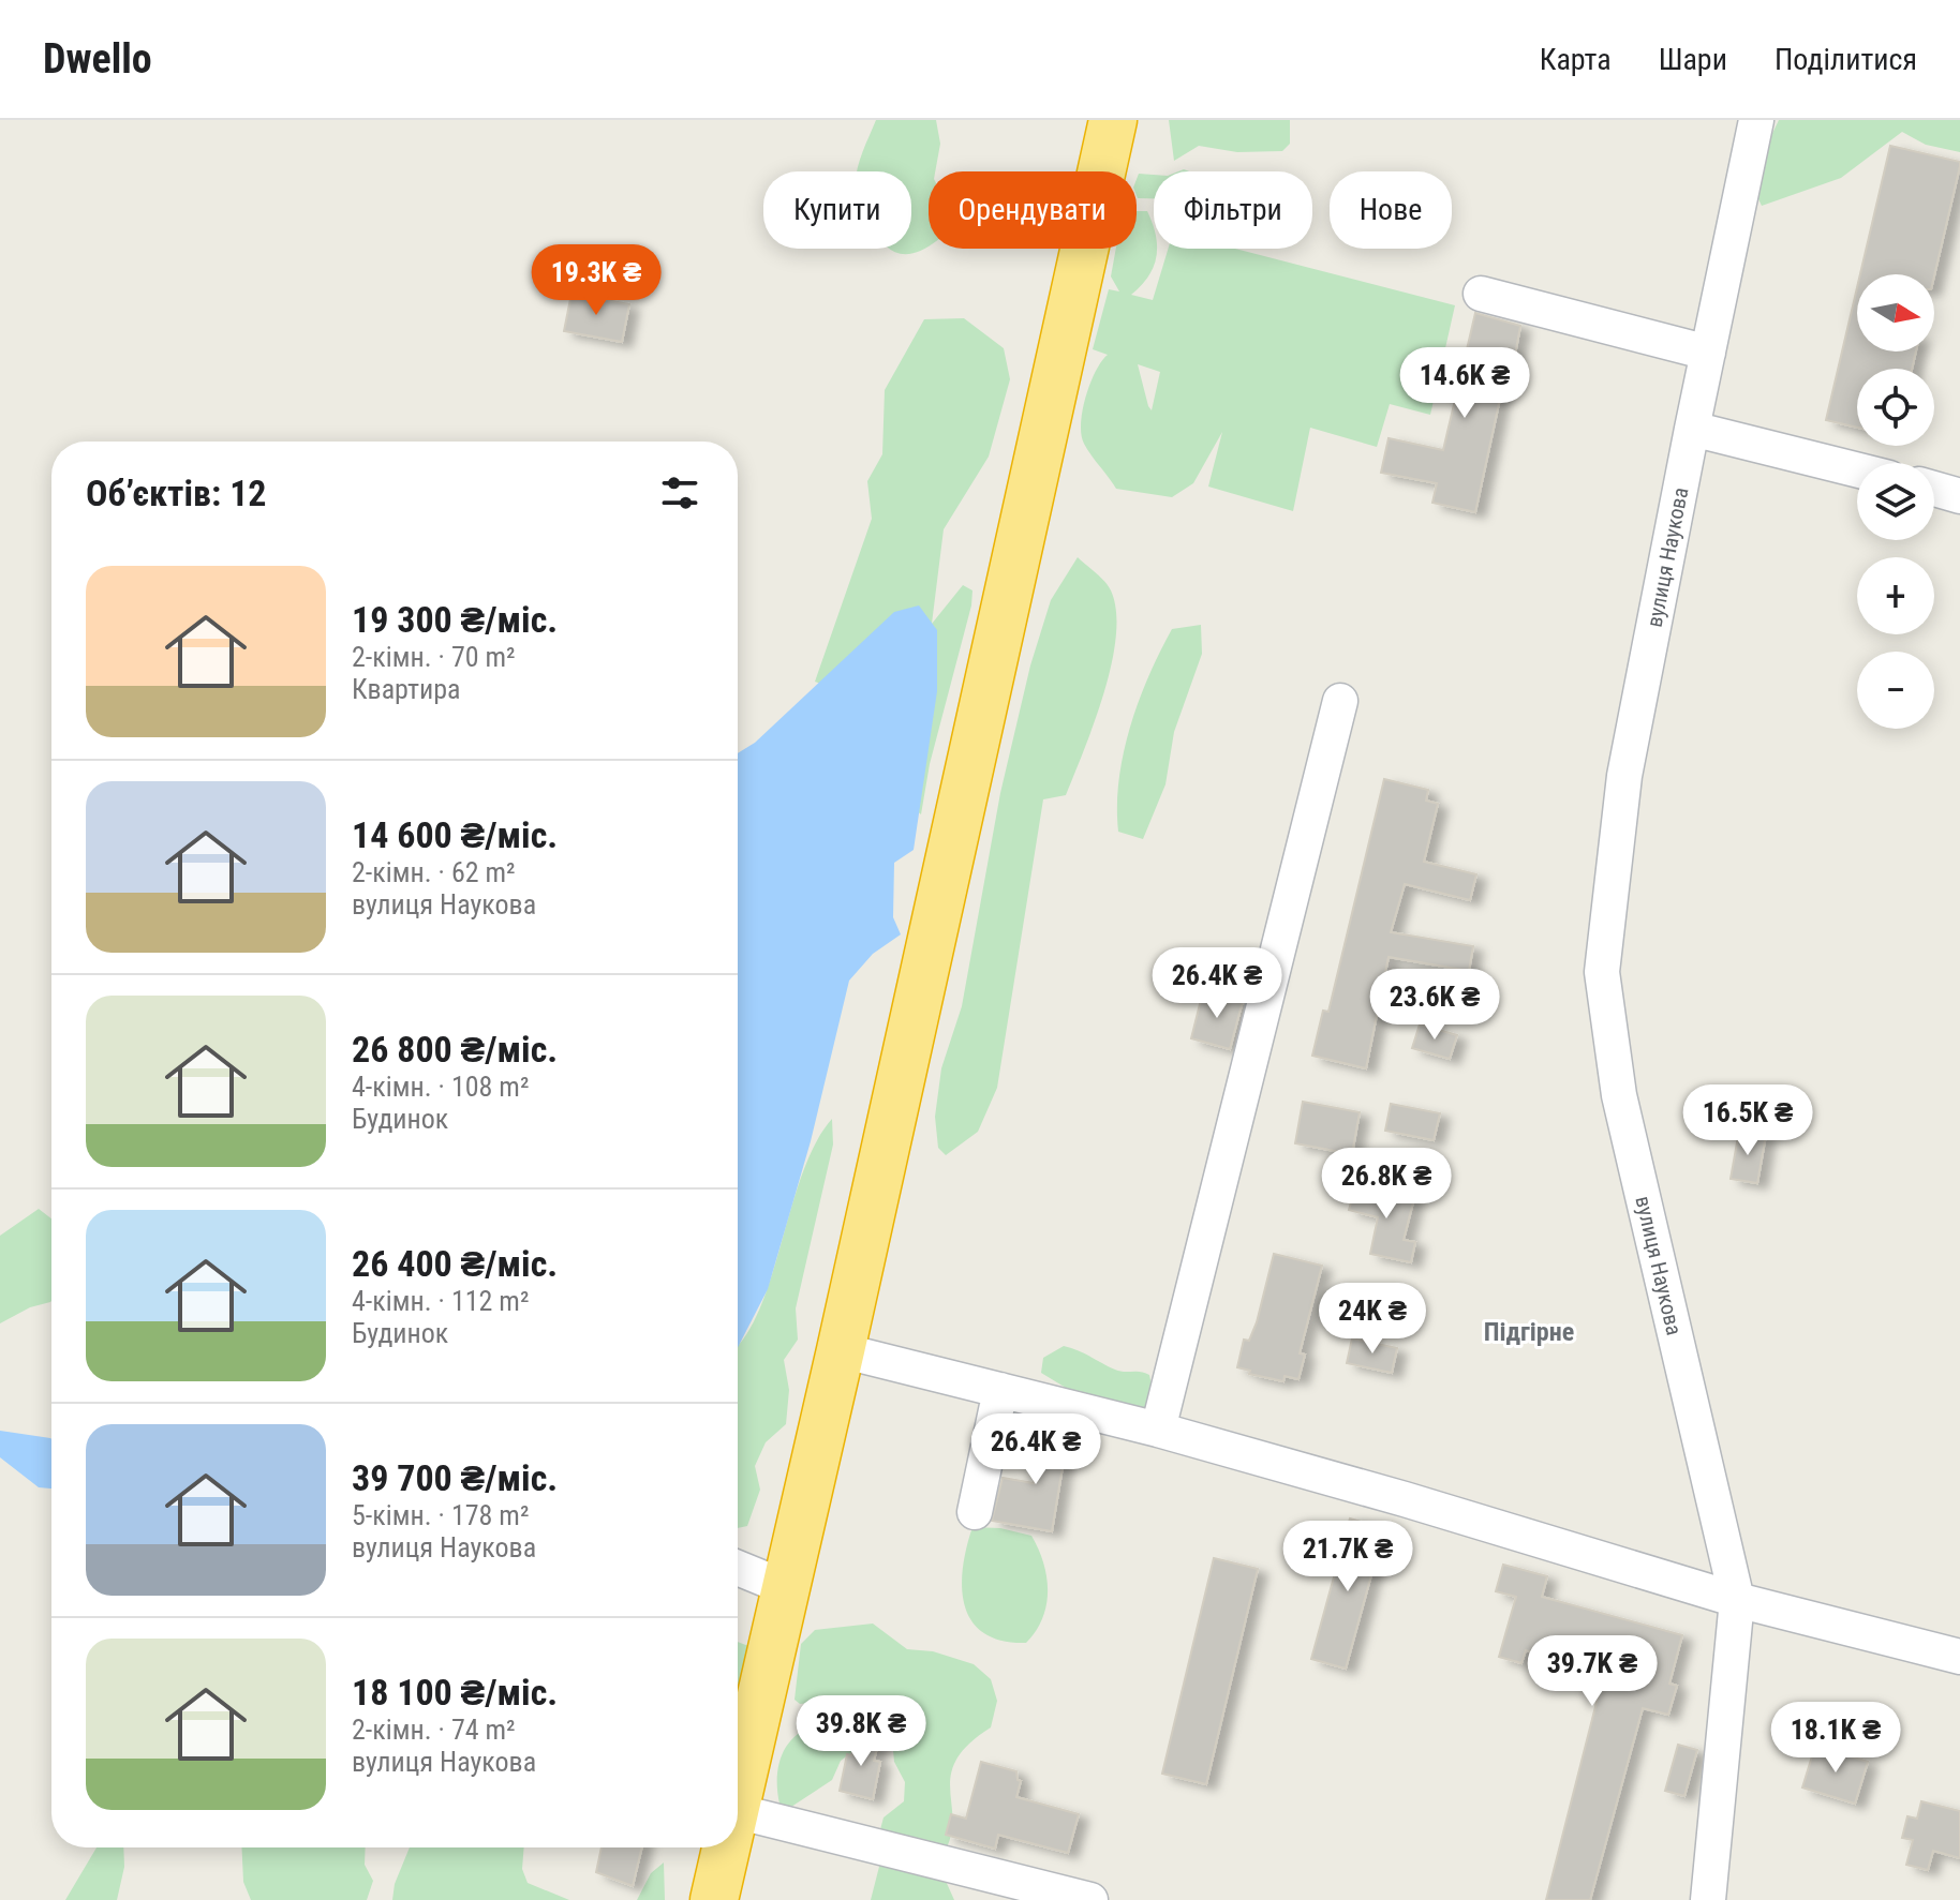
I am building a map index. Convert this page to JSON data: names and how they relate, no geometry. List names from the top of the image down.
{
  "streets": {
    "street": ["вулиця Наукова"]
  },
  "districts": ["Підгірне"],
  "north": "right",
  "page": {
    "header": "Dwello",
    "nav": ["Карта", "Шари", "Поділитися"],
    "chip": [
      "Купити",
      "Орендувати",
      "Фільтри",
      "Нове"
    ],
    "price": [
      "19.3K ₴",
      "14.6K ₴",
      "26.4K ₴",
      "23.6K ₴",
      "16.5K ₴",
      "26.8K ₴",
      "24K ₴",
      "26.4K ₴",
      "21.7K ₴",
      "39.7K ₴",
      "39.8K ₴",
      "18.1K ₴"
    ],
    "map_buttons": ["+", "−"],
    "heading": "Об’єктів: 12",
    "list": [
      {
        "name": "19 300 ₴/міс.",
        "note": "2-кімн. · 70 m² · Квартира"
      },
      {
        "name": "14 600 ₴/міс.",
        "note": "2-кімн. · 62 m² · вулиця Наукова"
      },
      {
        "name": "26 800 ₴/міс.",
        "note": "4-кімн. · 108 m² · Будинок"
      },
      {
        "name": "26 400 ₴/міс.",
        "note": "4-кімн. · 112 m² · Будинок"
      },
      {
        "name": "39 700 ₴/міс.",
        "note": "5-кімн. · 178 m² · вулиця Наукова"
      },
      {
        "name": "18 100 ₴/міс.",
        "note": "2-кімн. · 74 m² · вулиця Наукова"
      }
    ]
  }
}
